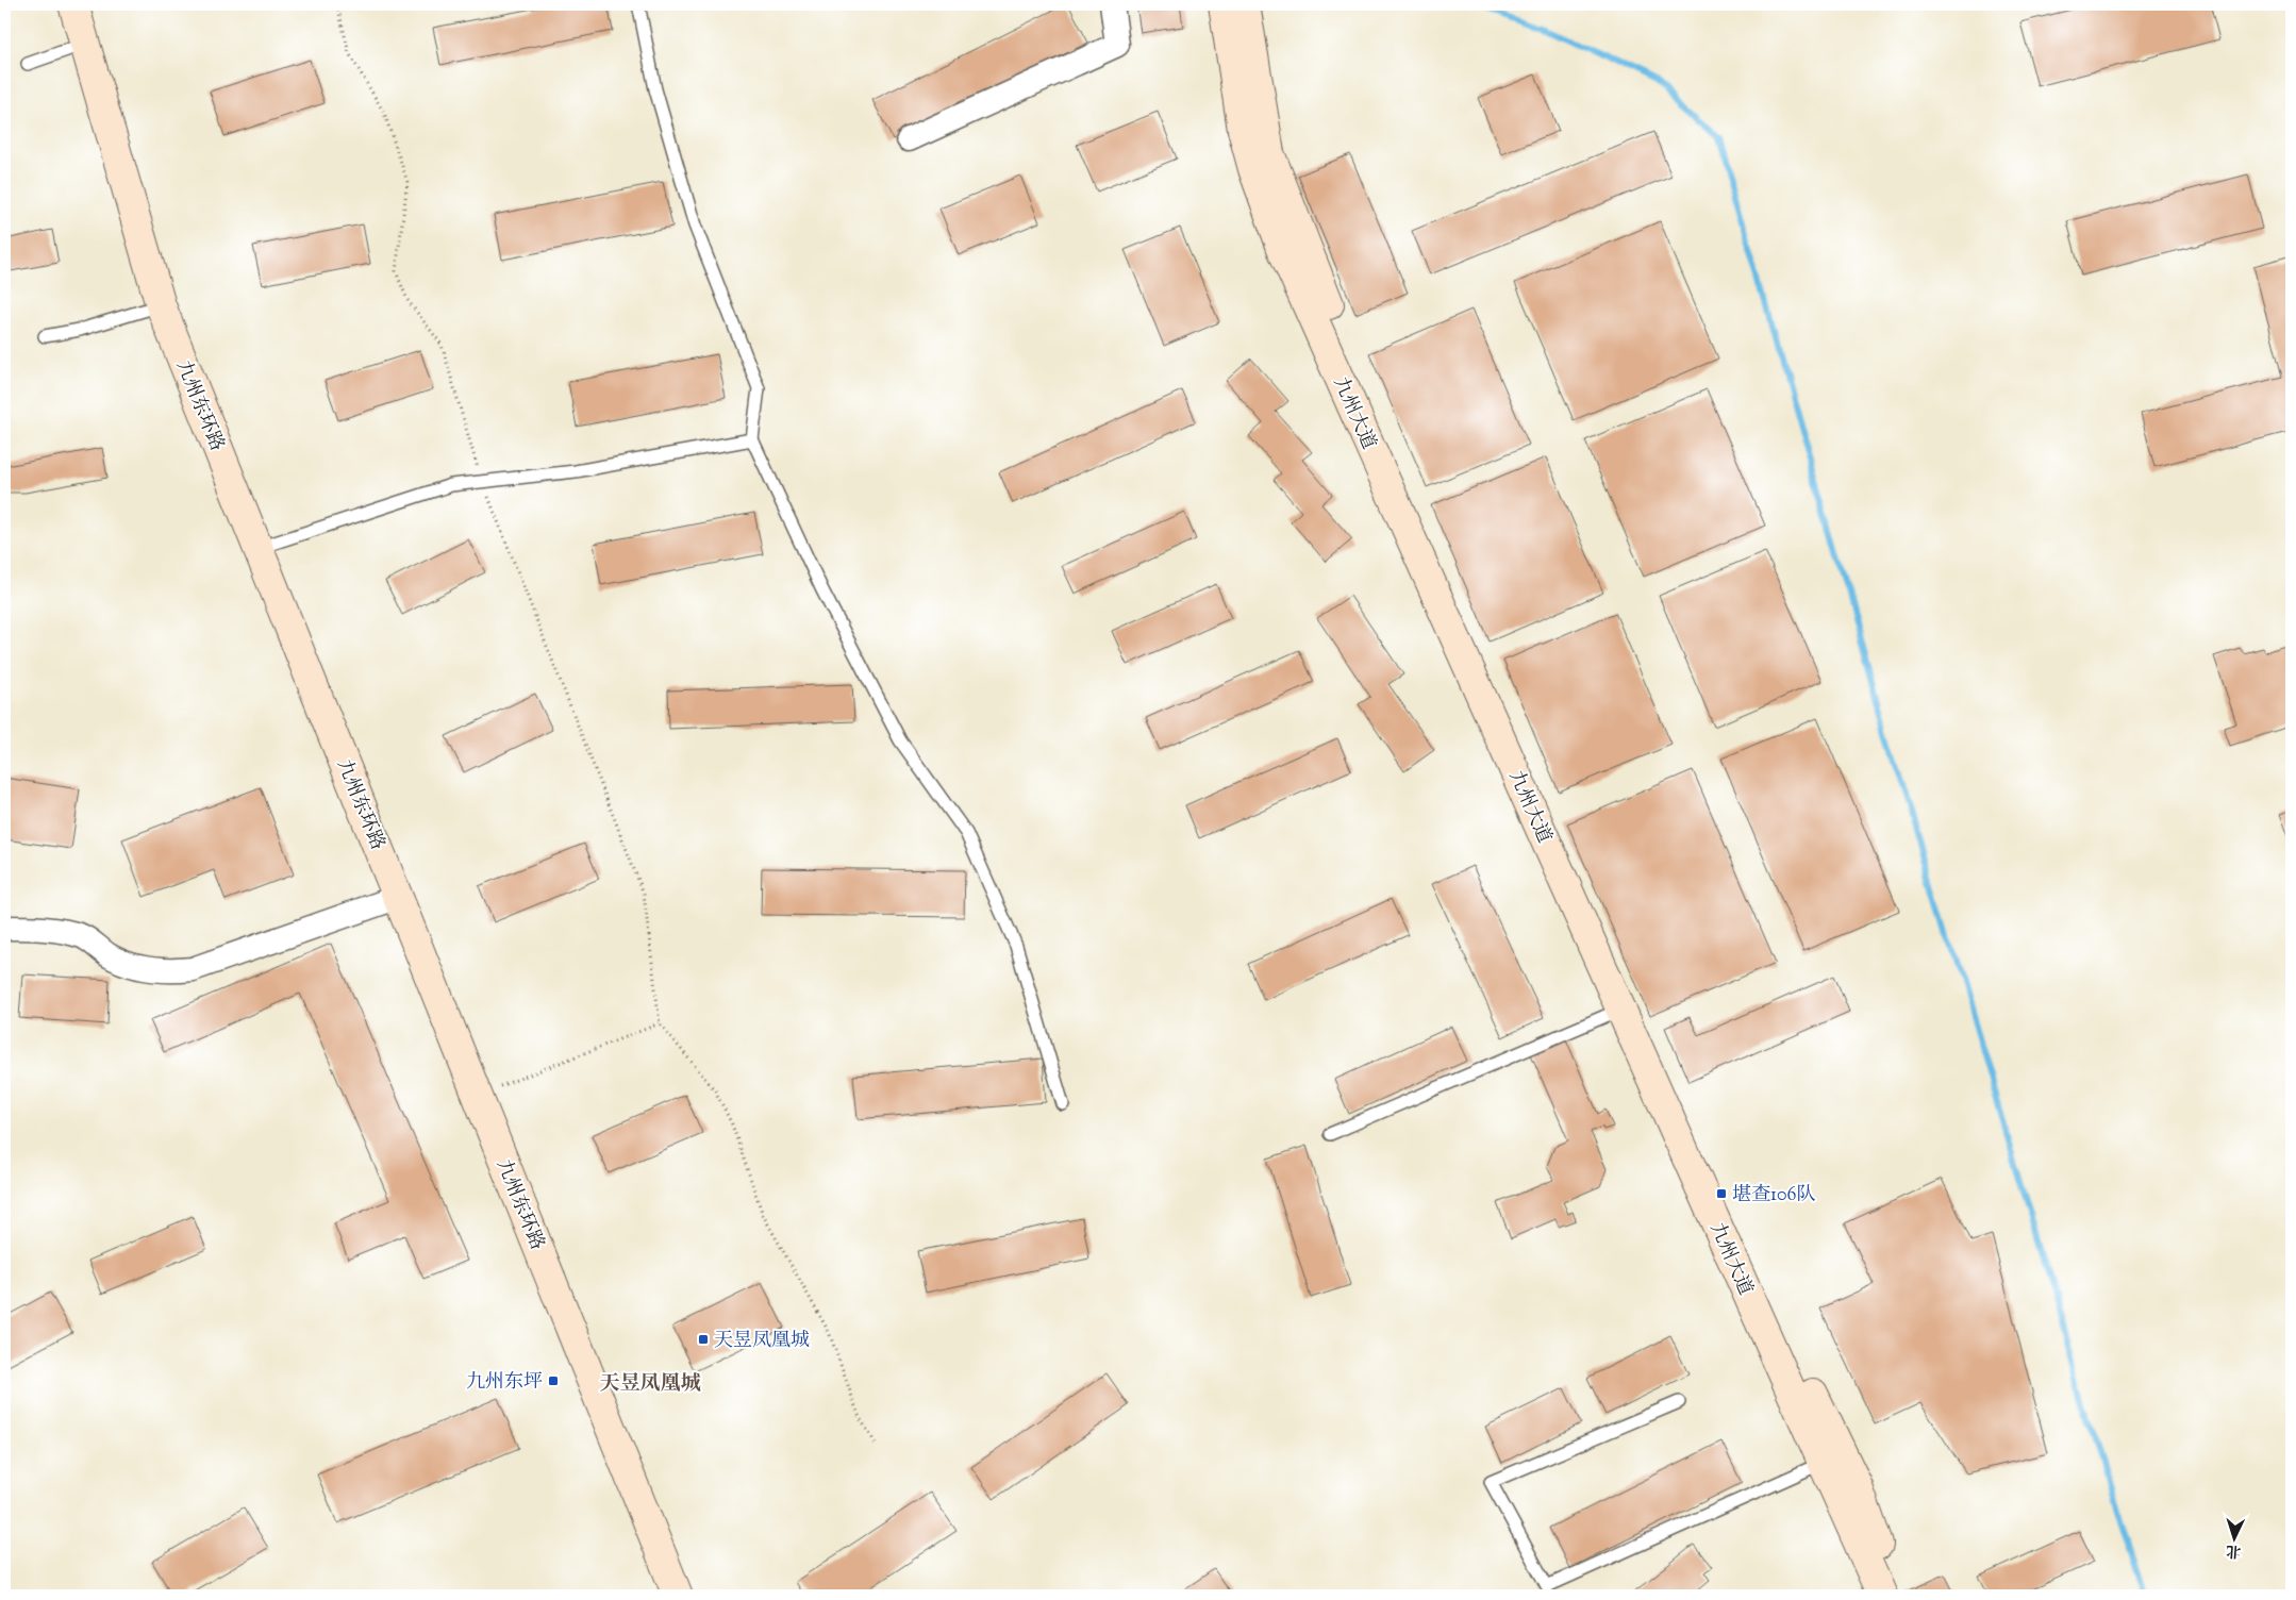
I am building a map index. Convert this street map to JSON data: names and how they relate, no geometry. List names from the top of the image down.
{
  "streets": {
    "main road": ["九州东环路", "九州大道"]
  },
  "districts": ["天昱凤凰城"],
  "places": {
    "transit": ["堪查106队", "天昱凤凰城", "九州东坪"]
  },
  "north": "bottom"
}
